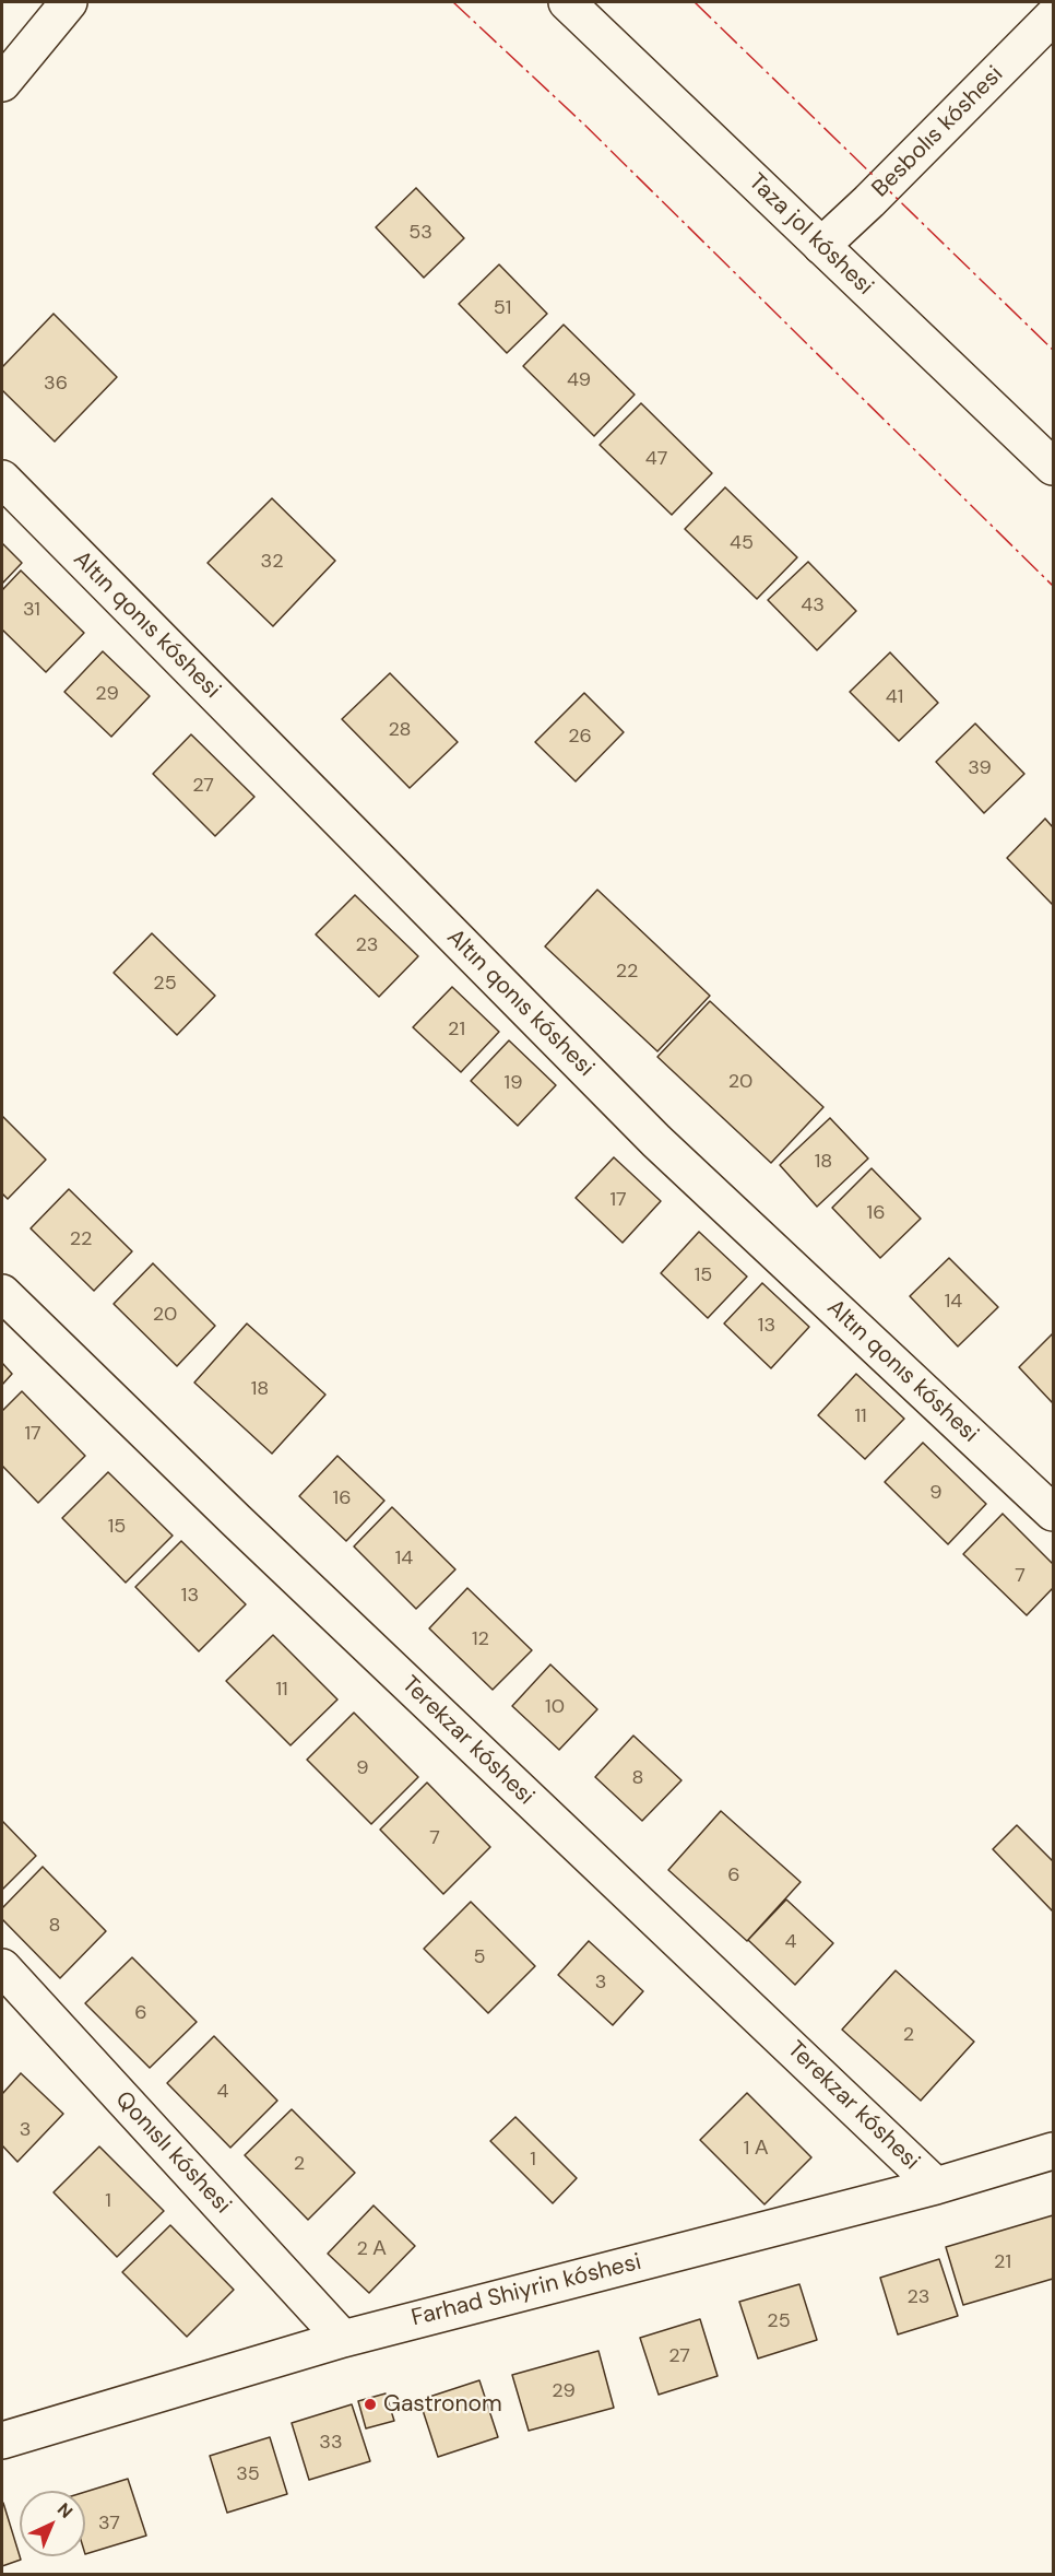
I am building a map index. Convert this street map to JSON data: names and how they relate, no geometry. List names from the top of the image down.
{
  "streets": {
    "street": [
      "Besbolıs kóshesi",
      "Taza jol kóshesi",
      "Altın qonıs kóshesi",
      "Terekzar kóshesi",
      "Qonıslı kóshesi",
      "Farhad Shiyrin kóshesi"
    ]
  },
  "crossings": [
    ["Besbolıs kóshesi", "Taza jol kóshesi"],
    ["Terekzar kóshesi", "Farhad Shiyrin kóshesi"],
    ["Qonıslı kóshesi", "Farhad Shiyrin kóshesi"]
  ],
  "places": ["Gastronom"],
  "house_numbers": [
    "53",
    "51",
    "49",
    "36",
    "47",
    "45",
    "32",
    "43",
    "31",
    "29",
    "41",
    "28",
    "26",
    "39",
    "27",
    "23",
    "22",
    "25",
    "21",
    "20",
    "19",
    "18",
    "17",
    "16",
    "22",
    "15",
    "14",
    "20",
    "13",
    "18",
    "11",
    "17",
    "9",
    "16",
    "15",
    "14",
    "7",
    "13",
    "12",
    "11",
    "10",
    "9",
    "8",
    "7",
    "6",
    "8",
    "4",
    "5",
    "3",
    "6",
    "2",
    "4",
    "3",
    "1 А",
    "1",
    "2",
    "1",
    "2 А",
    "21",
    "23",
    "25",
    "27",
    "29",
    "33",
    "35",
    "37"
  ],
  "north": "top right"
}
